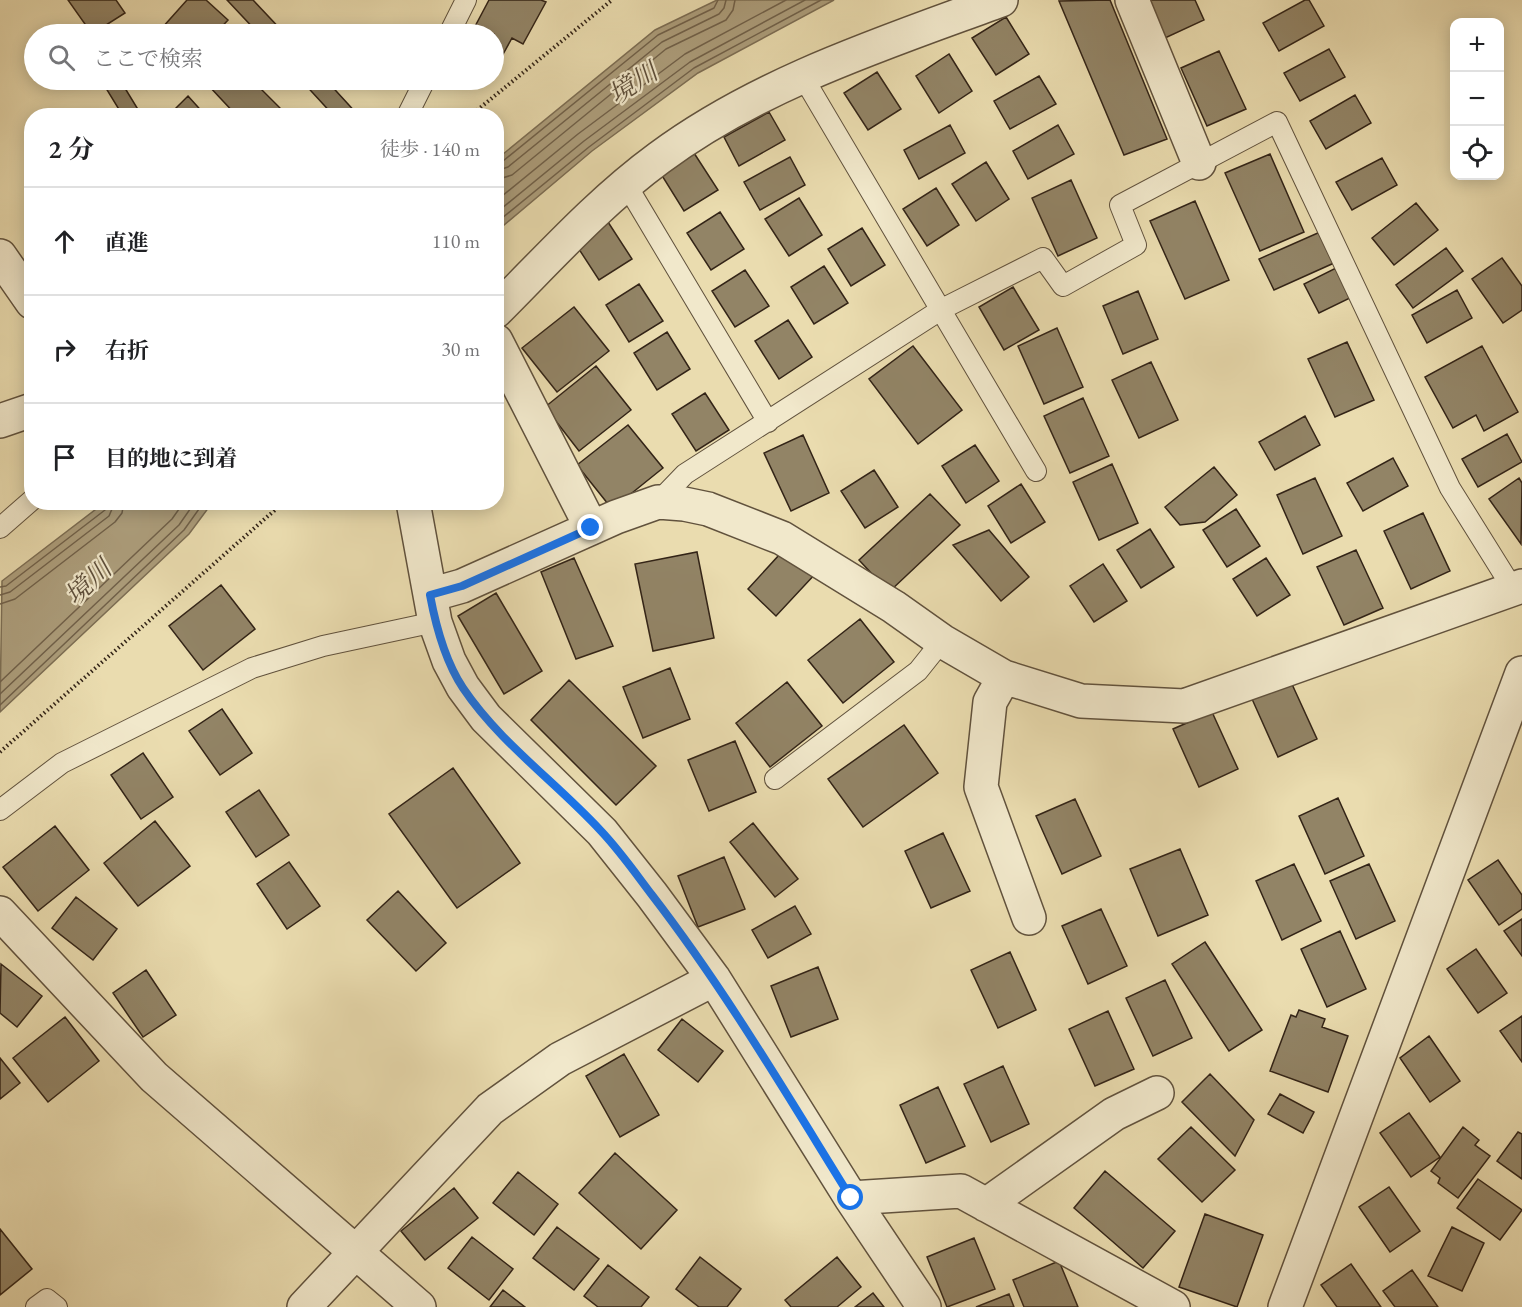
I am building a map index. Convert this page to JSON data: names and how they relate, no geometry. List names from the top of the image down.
{
  "water": ["境川"],
  "page": {
    "map_buttons": ["+", "−"],
    "search": "ここで検索",
    "heading": ["2 分", "徒歩 · 140 m"],
    "list": [
      ["直進", "110 m"],
      ["右折", "30 m"],
      "目的地に到着"
    ]
  }
}
